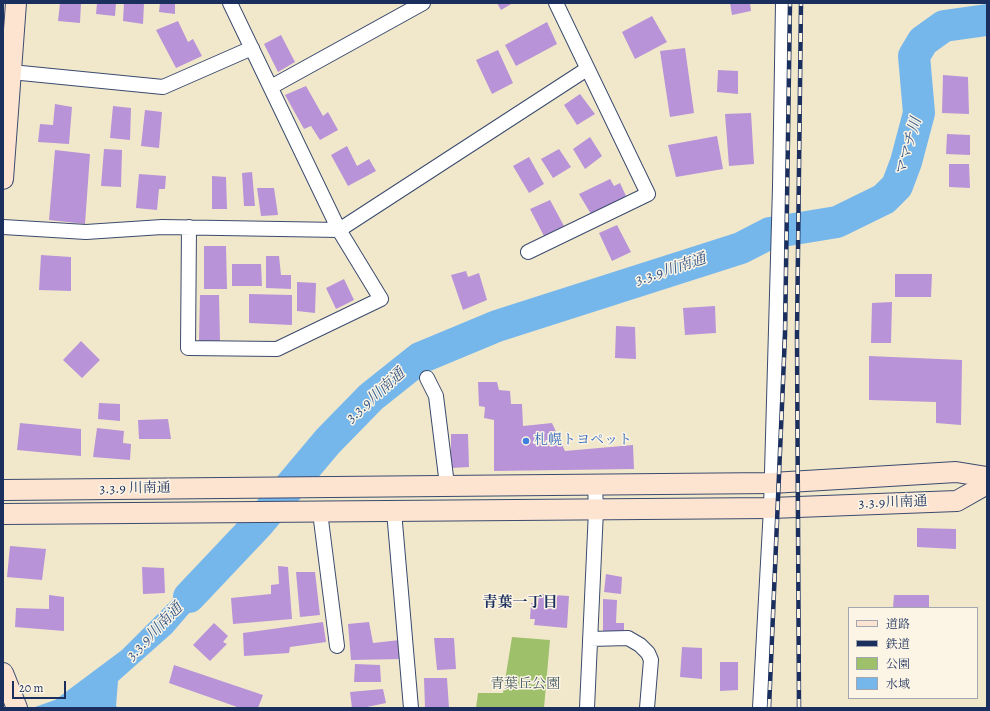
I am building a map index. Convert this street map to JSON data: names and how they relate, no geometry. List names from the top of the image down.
{
  "streets": {
    "street": ["3.3.9 川南通", "3.3.9川南通"]
  },
  "crossings": [
    ["3.3.9 川南通", "3.3.9川南通"]
  ],
  "districts": ["青葉一丁目"],
  "water": ["ママチ川", "3.3.9川南通"],
  "parks": ["青葉丘公園"],
  "places": ["札幌トヨペット"],
  "legend": [
    "道路",
    "鉄道",
    "公園",
    "水域"
  ],
  "scale_bar": "20 m"
}
